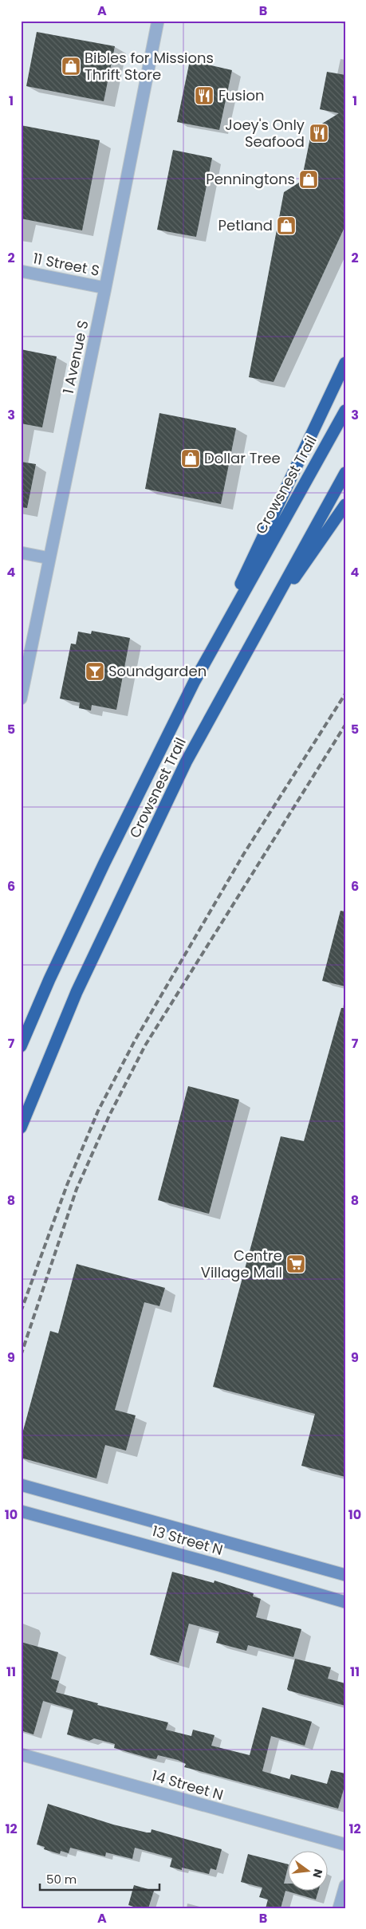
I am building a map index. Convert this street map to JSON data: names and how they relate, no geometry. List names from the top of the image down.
{
  "streets": {
    "highway": ["Crowsnest Trail"],
    "street": [
      "11 Street S",
      "1 Avenue S",
      "13 Street N",
      "14 Street N"
    ]
  },
  "crossings": [
    ["11 Street S", "1 Avenue S"]
  ],
  "places": {
    "shop": [
      "Bibles for Missions Thrift Store",
      "Penningtons",
      "Petland",
      "Dollar Tree"
    ],
    "restaurant": ["Fusion", "Joey's Only Seafood"],
    "bar": ["Soundgarden"],
    "supermarket": ["Centre Village Mall"]
  },
  "scale_bar": "50 m",
  "north": "right",
  "grid": {
    "columns": ["A", "B"],
    "rows": [
      "1",
      "2",
      "3",
      "4",
      "5",
      "6",
      "7",
      "8",
      "9",
      "10",
      "11",
      "12"
    ]
  }
}
